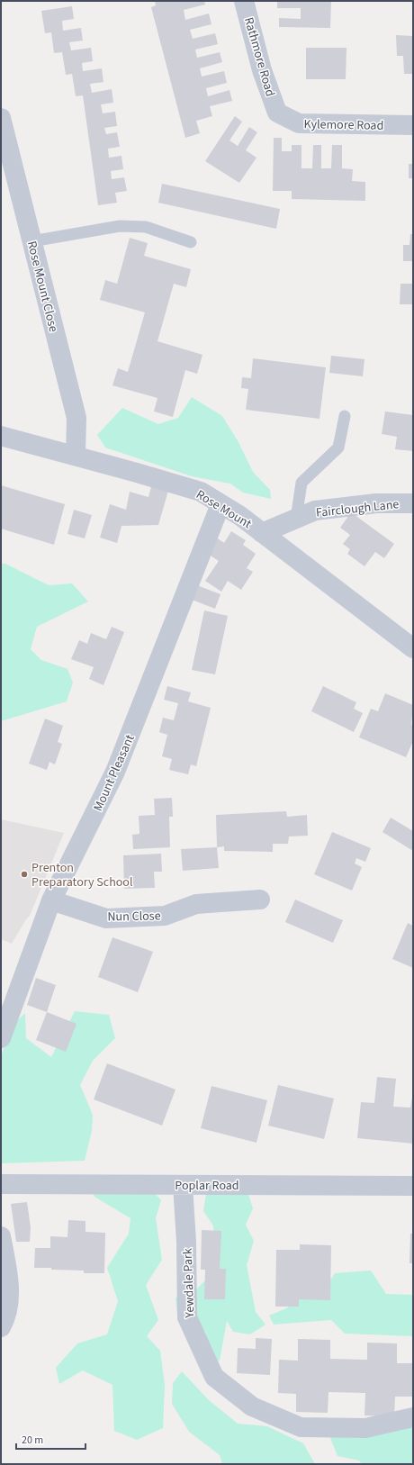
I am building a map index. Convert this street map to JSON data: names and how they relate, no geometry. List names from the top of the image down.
{
  "streets": {
    "street": [
      "Rathmore Road",
      "Kylemore Road",
      "Rose Mount Close",
      "Fairclough Lane",
      "Rose Mount",
      "Mount Pleasant",
      "Nun Close",
      "Poplar Road",
      "Yewdale Park"
    ]
  },
  "crossings": [
    ["Rathmore Road", "Kylemore Road"],
    ["Rose Mount Close", "Rose Mount"],
    ["Fairclough Lane", "Rose Mount"],
    ["Rose Mount", "Mount Pleasant"],
    ["Mount Pleasant", "Nun Close"],
    ["Poplar Road", "Yewdale Park"]
  ],
  "places": ["Prenton Preparatory School"],
  "scale_bar": "20 m"
}
